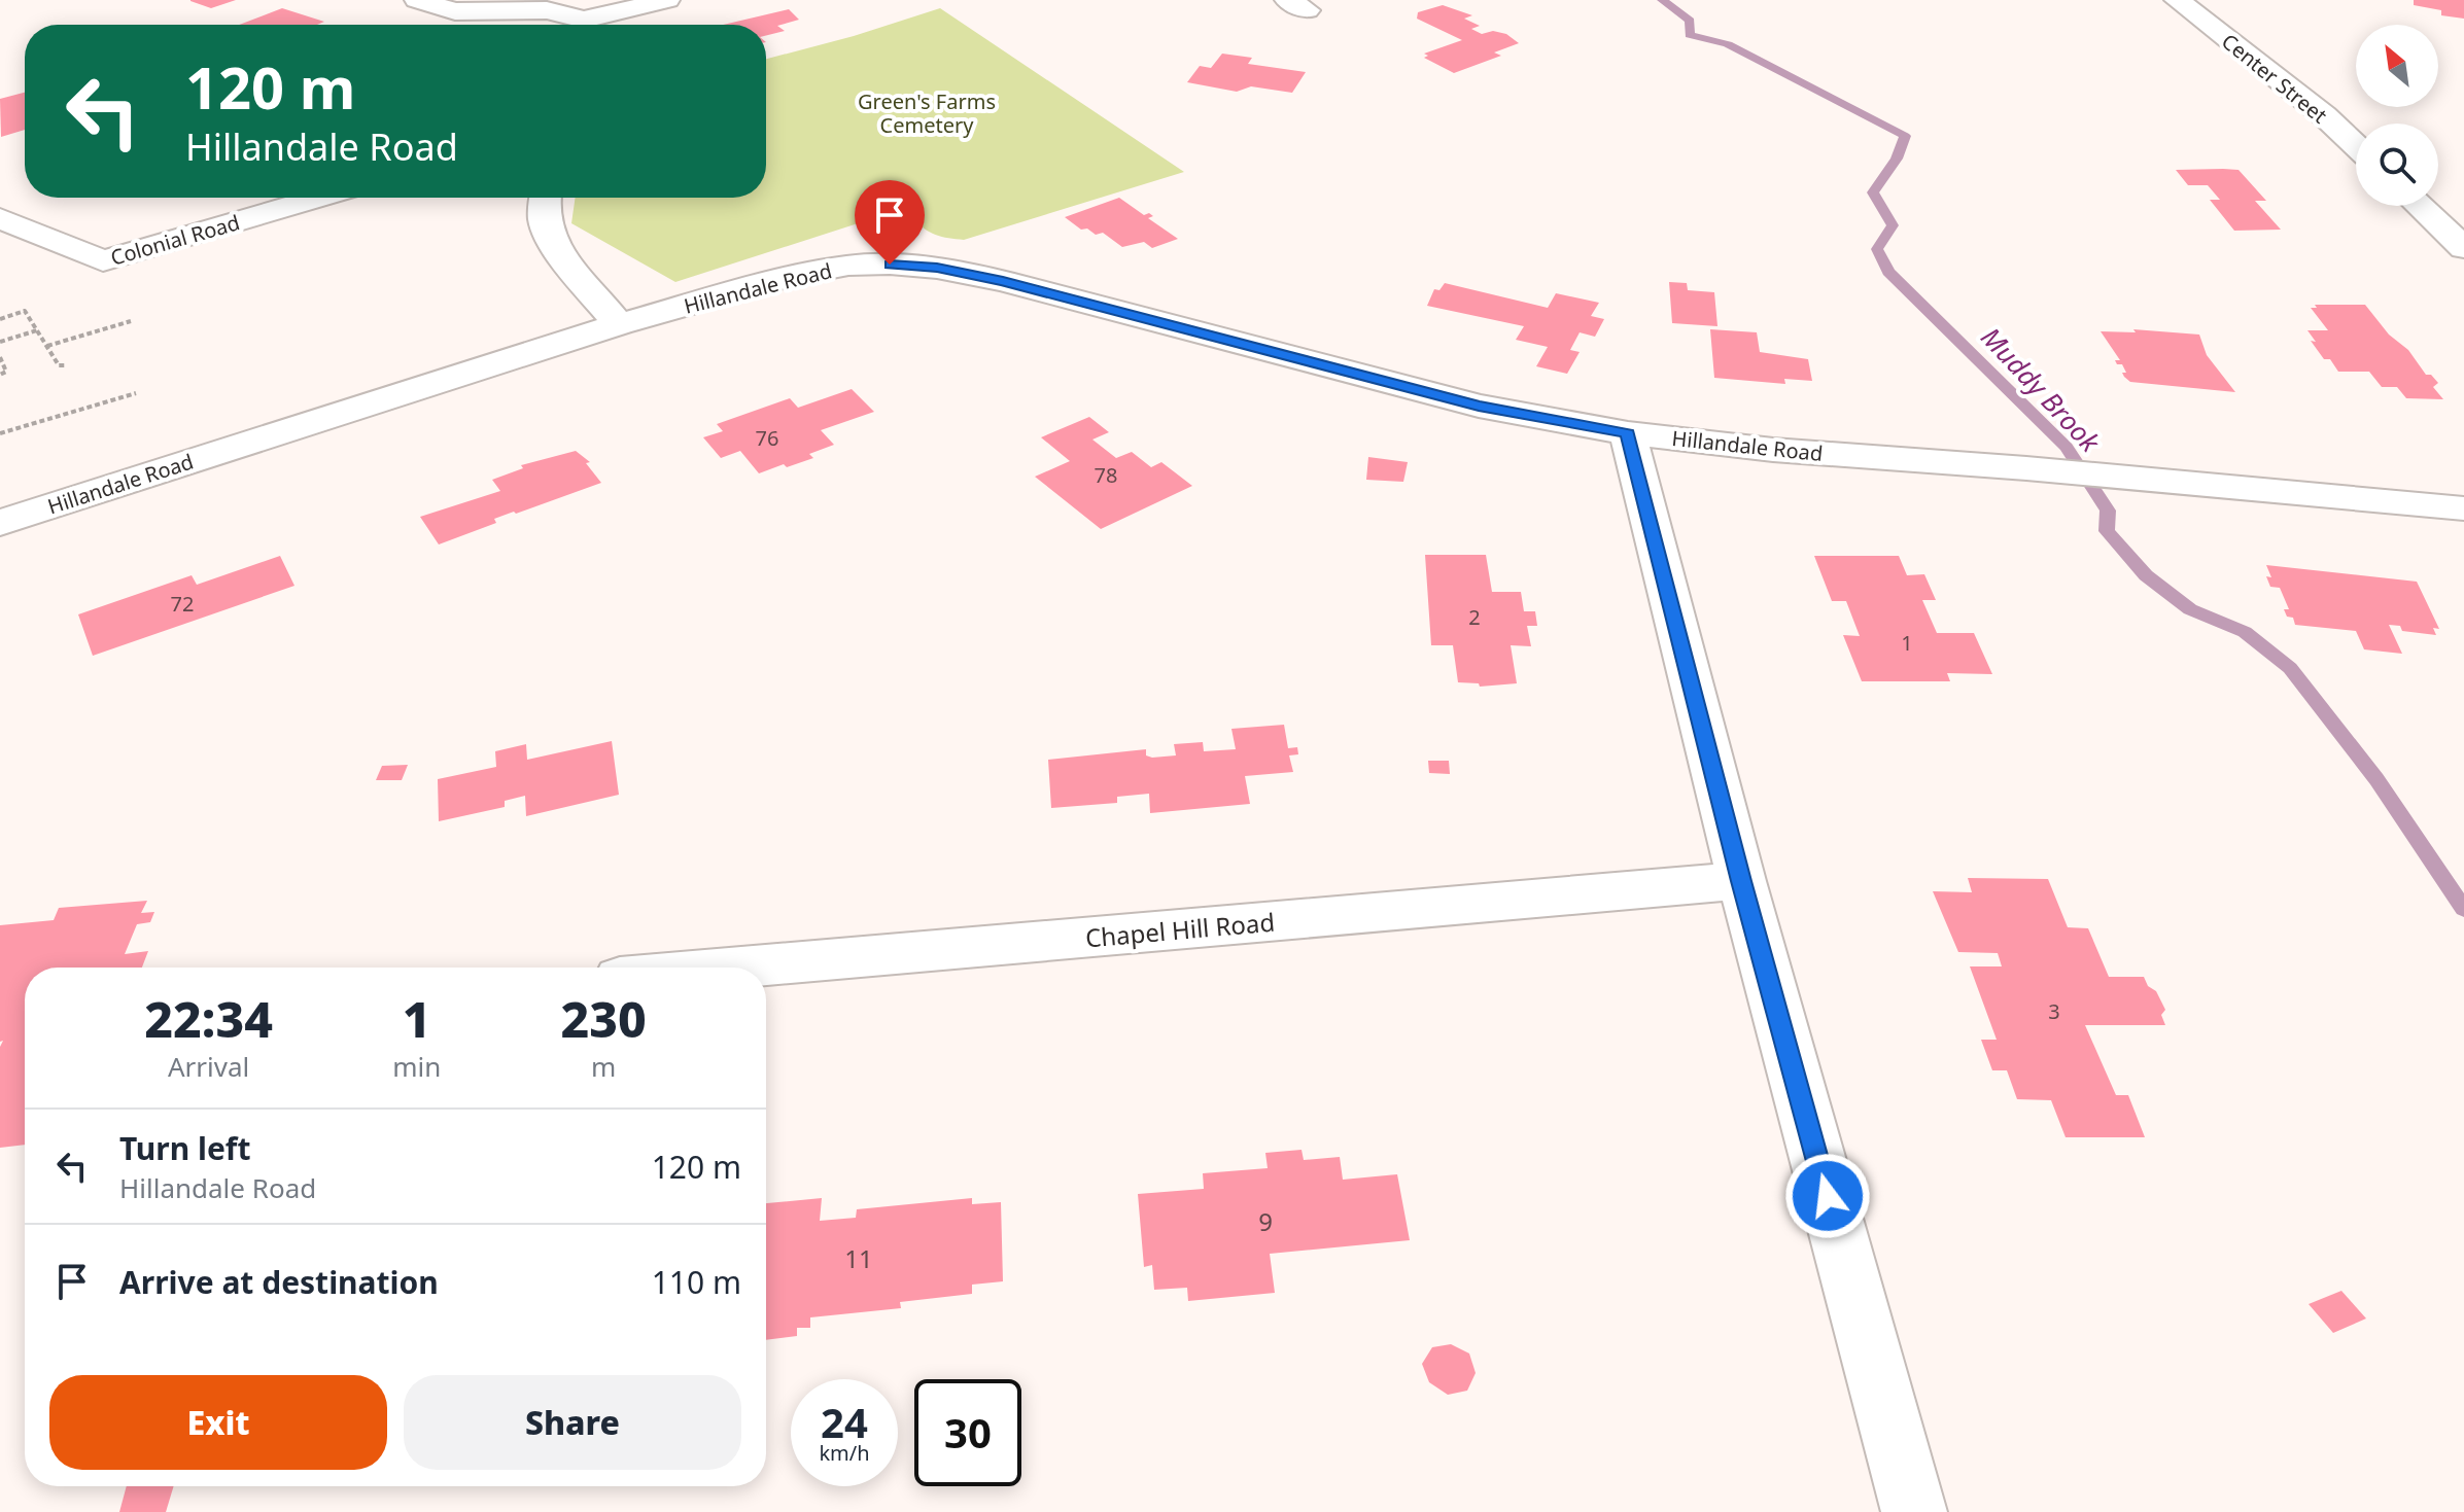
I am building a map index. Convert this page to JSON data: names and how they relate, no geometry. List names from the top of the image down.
{
  "streets": {
    "street": [
      "Center Street",
      "Colonial Road",
      "Hillandale Road",
      "Chapel Hill Road"
    ]
  },
  "water": ["Muddy Brook"],
  "parks": ["Green's Farms Cemetery"],
  "house_numbers": [
    "76",
    "78",
    "72",
    "2",
    "1",
    "3",
    "9",
    "11"
  ],
  "north": "top left",
  "page": {
    "turn": ["120 m", "Hillandale Road"],
    "eta": [
      "22:34",
      "Arrival",
      "1",
      "min",
      "230",
      "m"
    ],
    "list": [
      {
        "name": "Turn left",
        "note": "Hillandale Road",
        "value": "120 m"
      },
      {
        "name": "Arrive at destination",
        "value": "110 m"
      }
    ],
    "buttons": ["Exit", "Share"],
    "speed": "24 km/h",
    "limit": "30"
  }
}
